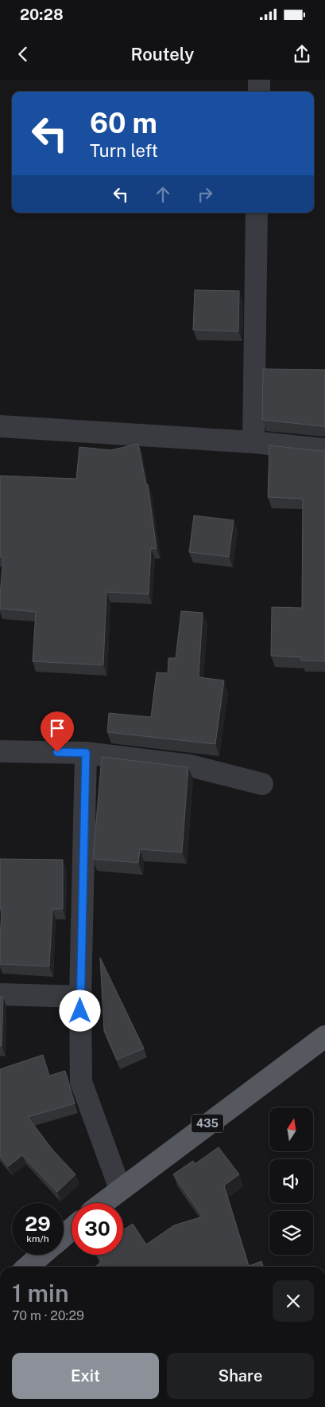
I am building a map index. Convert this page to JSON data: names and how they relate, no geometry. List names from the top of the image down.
{
  "streets": {
    "main road": ["435"]
  },
  "north": "top",
  "page": {
    "status": "20:28",
    "header": "Routely",
    "turn": ["60 m", "Turn left"],
    "speed": "29 km/h",
    "limit": "30",
    "heading": ["1 min", "70 m · 20:29"],
    "buttons": ["Exit", "Share"]
  }
}
